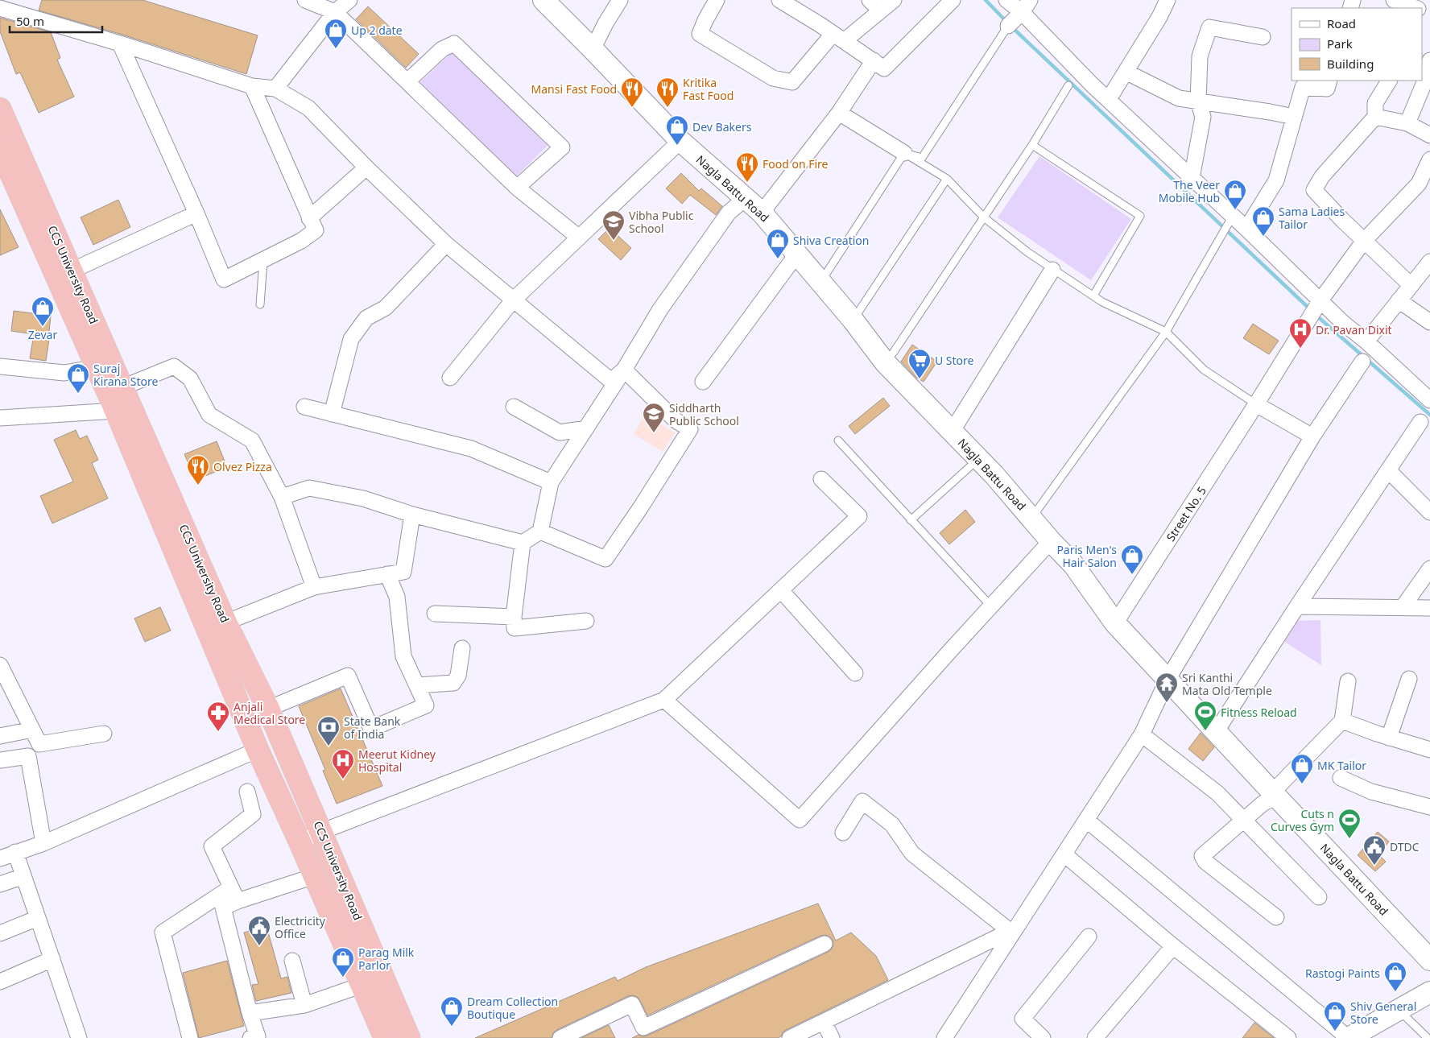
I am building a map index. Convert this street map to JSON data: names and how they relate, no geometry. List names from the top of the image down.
{
  "streets": {
    "highway": ["CCS University Road"],
    "street": ["Nagla Battu Road", "Street No. 5"]
  },
  "crossings": [
    ["Nagla Battu Road", "Street No. 5"]
  ],
  "places": {
    "shop": [
      "Up 2 date",
      "Dev Bakers",
      "The Veer Mobile Hub",
      "Sama Ladies Tailor",
      "Shiva Creation",
      "Zevar",
      "Suraj Kirana Store",
      "Paris Men's Hair Salon",
      "MK Tailor",
      "Parag Milk Parlor",
      "Rastogi Paints",
      "Dream Collection Boutique",
      "Shiv General Store"
    ],
    "restaurant": [
      "Mansi Fast Food",
      "Kritika Fast Food",
      "Food on Fire",
      "Olvez Pizza"
    ],
    "school or university": ["Vibha Public School", "Siddharth Public School"],
    "hospital": ["Dr. Pavan Dixit", "Meerut Kidney Hospital"],
    "supermarket": ["U Store"],
    "temple": ["Sri Kanthi Mata Old Temple"],
    "sports": ["Fitness Reload", "Cuts n Curves Gym"],
    "pharmacy": ["Anjali Medical Store"],
    "bank": ["State Bank of India"],
    "public building": ["DTDC", "Electricity Office"]
  },
  "legend": ["Road", "Park", "Building"],
  "scale_bar": "50 m"
}
